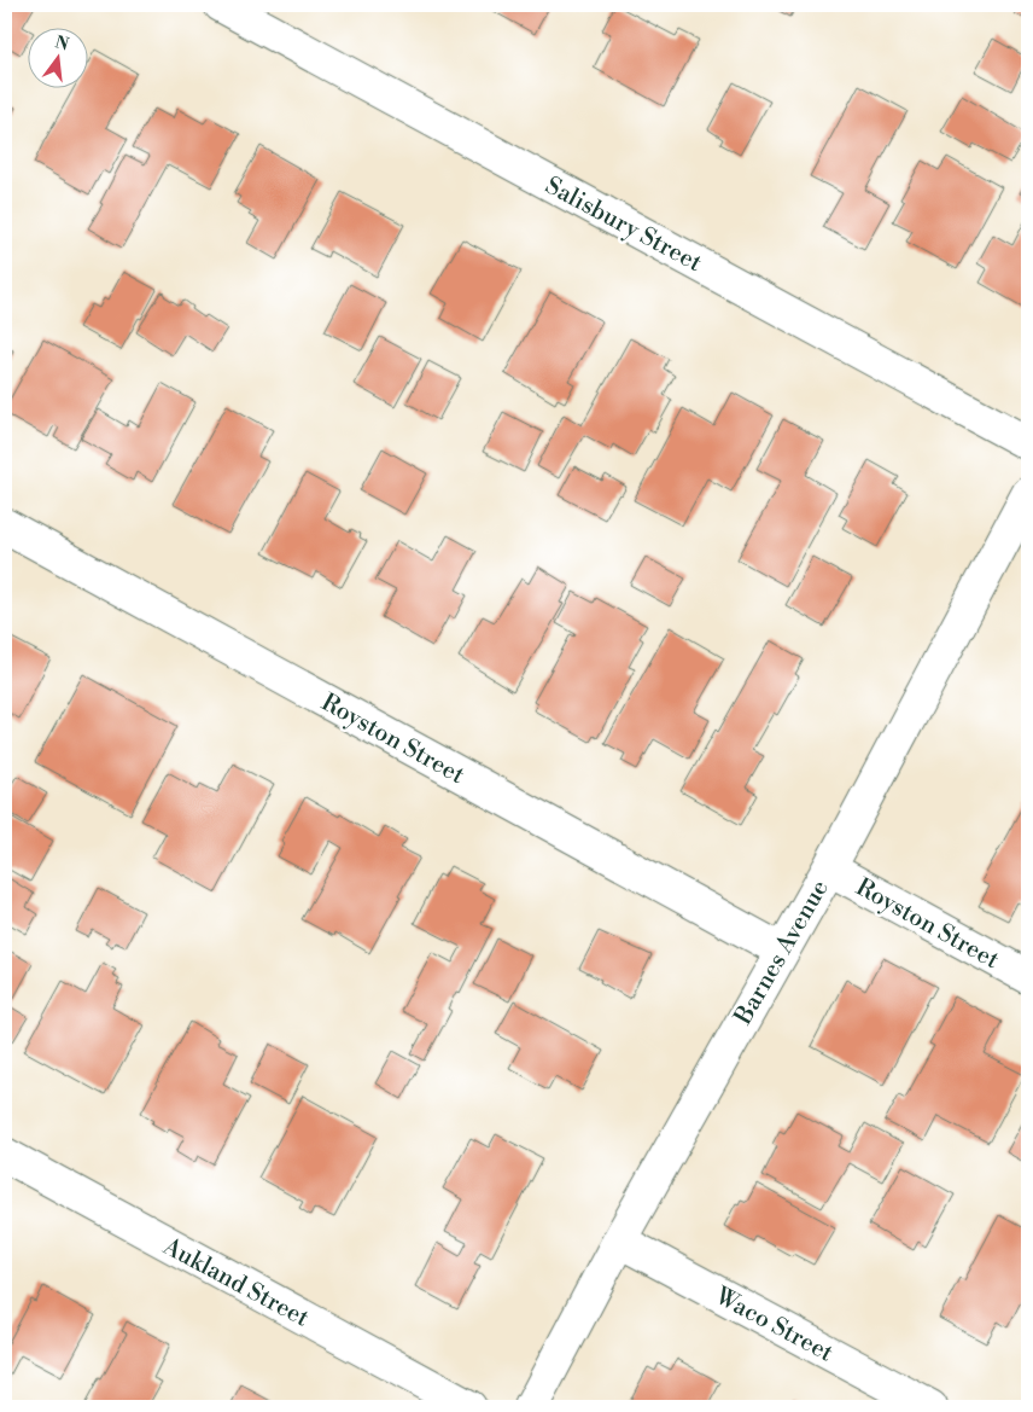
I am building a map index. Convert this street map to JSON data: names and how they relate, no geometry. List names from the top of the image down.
{
  "streets": {
    "street": [
      "Salisbury Street",
      "Royston Street",
      "Barnes Avenue",
      "Aukland Street",
      "Waco Street"
    ]
  },
  "crossings": [
    ["Royston Street", "Barnes Avenue"],
    ["Barnes Avenue", "Waco Street"]
  ],
  "north": "top"
}
